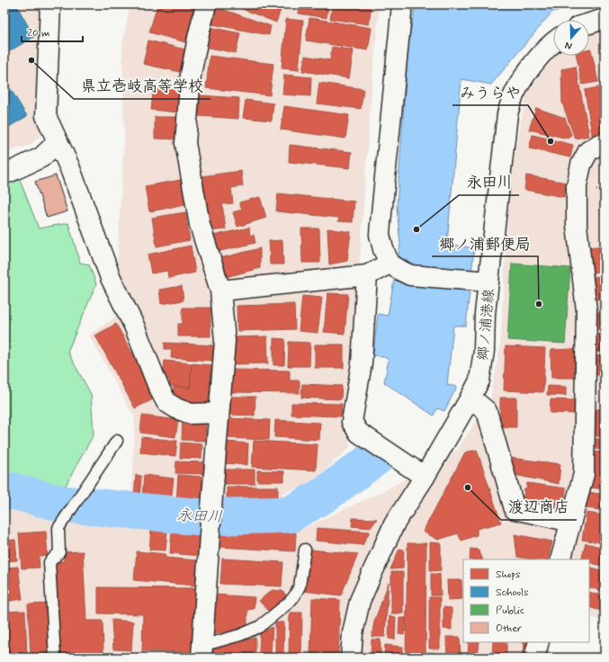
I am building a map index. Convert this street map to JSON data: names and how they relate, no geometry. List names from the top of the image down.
{
  "streets": {
    "street": ["郷ノ浦港線"]
  },
  "water": ["永田川"],
  "places": [
    "県立壱岐高等学校",
    "みうらや",
    "永田川",
    "郷ノ浦郵便局",
    "渡辺商店"
  ],
  "legend": [
    "Shops",
    "Schools",
    "Public",
    "Other"
  ],
  "scale_bar": "20 m",
  "north": "bottom"
}
